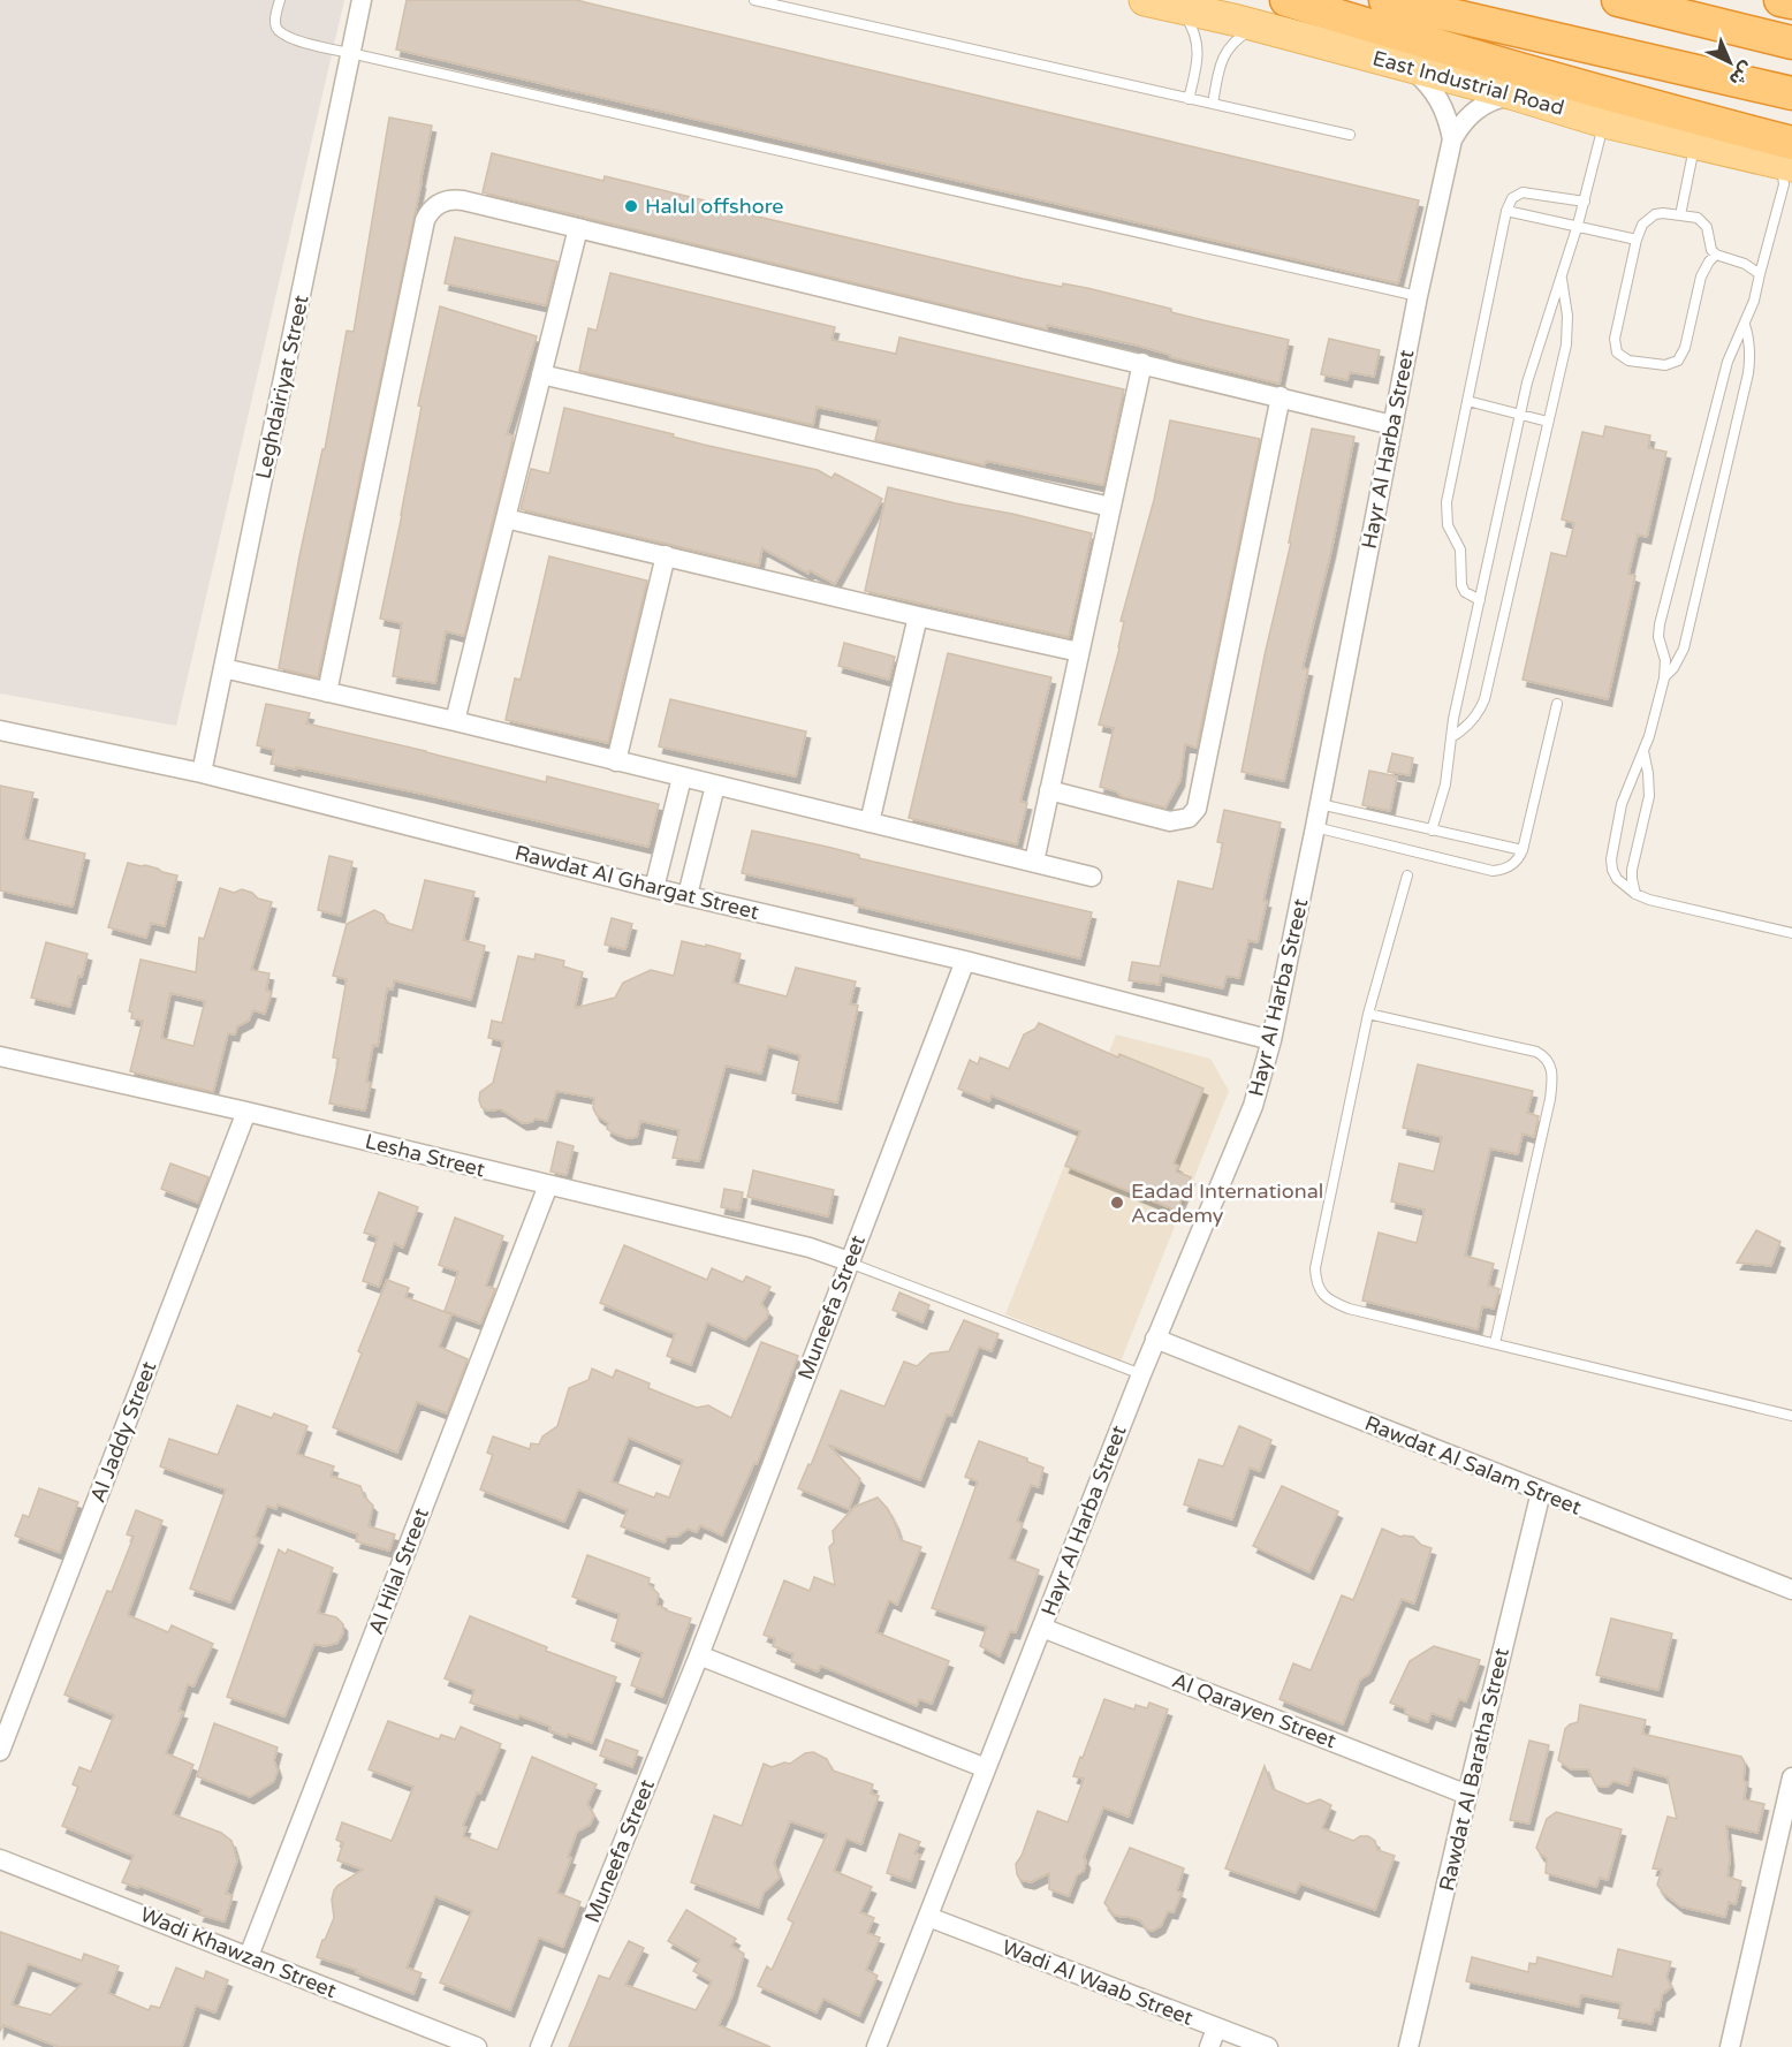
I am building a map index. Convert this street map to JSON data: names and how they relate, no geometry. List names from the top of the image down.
{
  "streets": {
    "main road": ["East Industrial Road"],
    "street": [
      "Leghdairiyat Street",
      "Hayr Al Harba Street",
      "Rawdat Al Ghargat Street",
      "Lesha Street",
      "Muneefa Street",
      "Al Jaddy Street",
      "Rawdat Al Salam Street",
      "Al Hilal Street",
      "Al Qarayen Street",
      "Rawdat Al Baratha Street",
      "Wadi Khawzan Street",
      "Wadi Al Waab Street"
    ]
  },
  "crossings": [
    ["East Industrial Road", "Hayr Al Harba Street"],
    ["Leghdairiyat Street", "Rawdat Al Ghargat Street"],
    ["Hayr Al Harba Street", "Rawdat Al Ghargat Street"],
    ["Hayr Al Harba Street", "Rawdat Al Salam Street"],
    ["Hayr Al Harba Street", "Al Qarayen Street"],
    ["Hayr Al Harba Street", "Wadi Al Waab Street"],
    ["Rawdat Al Ghargat Street", "Muneefa Street"],
    ["Lesha Street", "Muneefa Street"],
    ["Lesha Street", "Al Jaddy Street"],
    ["Lesha Street", "Al Hilal Street"],
    ["Rawdat Al Salam Street", "Rawdat Al Baratha Street"],
    ["Al Hilal Street", "Wadi Khawzan Street"],
    ["Al Qarayen Street", "Rawdat Al Baratha Street"]
  ],
  "places": ["Halul offshore", "Eadad International Academy"],
  "north": "bottom right"
}
